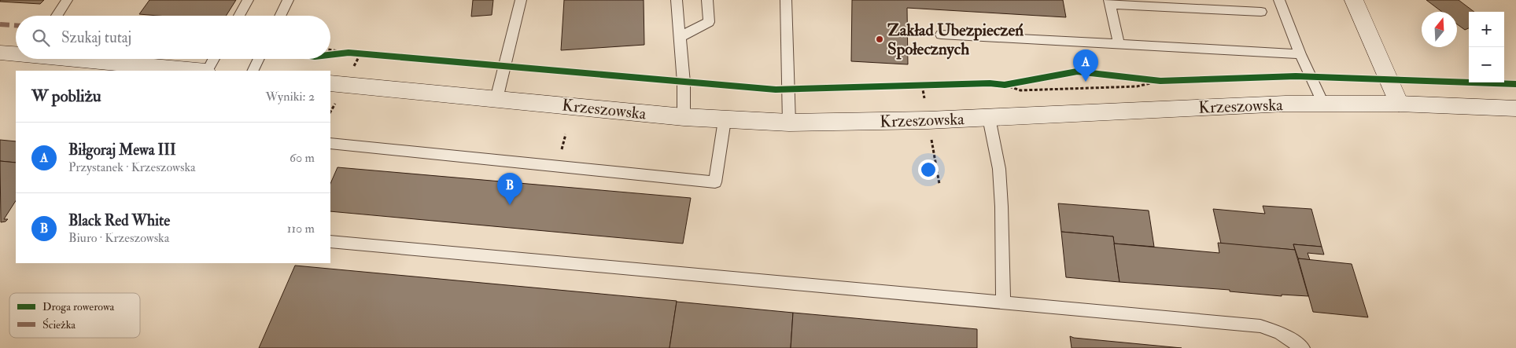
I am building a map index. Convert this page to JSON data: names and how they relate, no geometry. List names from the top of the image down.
{
  "streets": {
    "main road": ["Krzeszowska"]
  },
  "places": ["Zakład Ubezpieczeń Społecznych"],
  "legend": ["Droga rowerowa", "Ścieżka"],
  "north": "top",
  "page": {
    "map_buttons": ["+", "−"],
    "search": "Szukaj tutaj",
    "pins": ["A", "B"],
    "heading": ["W pobliżu", "Wyniki: 2"],
    "list": [
      {
        "mark": "A",
        "name": "Biłgoraj Mewa III",
        "note": "Przystanek · Krzeszowska",
        "value": "60 m"
      },
      {
        "mark": "B",
        "name": "Black Red White",
        "note": "Biuro · Krzeszowska",
        "value": "110 m"
      }
    ]
  }
}
